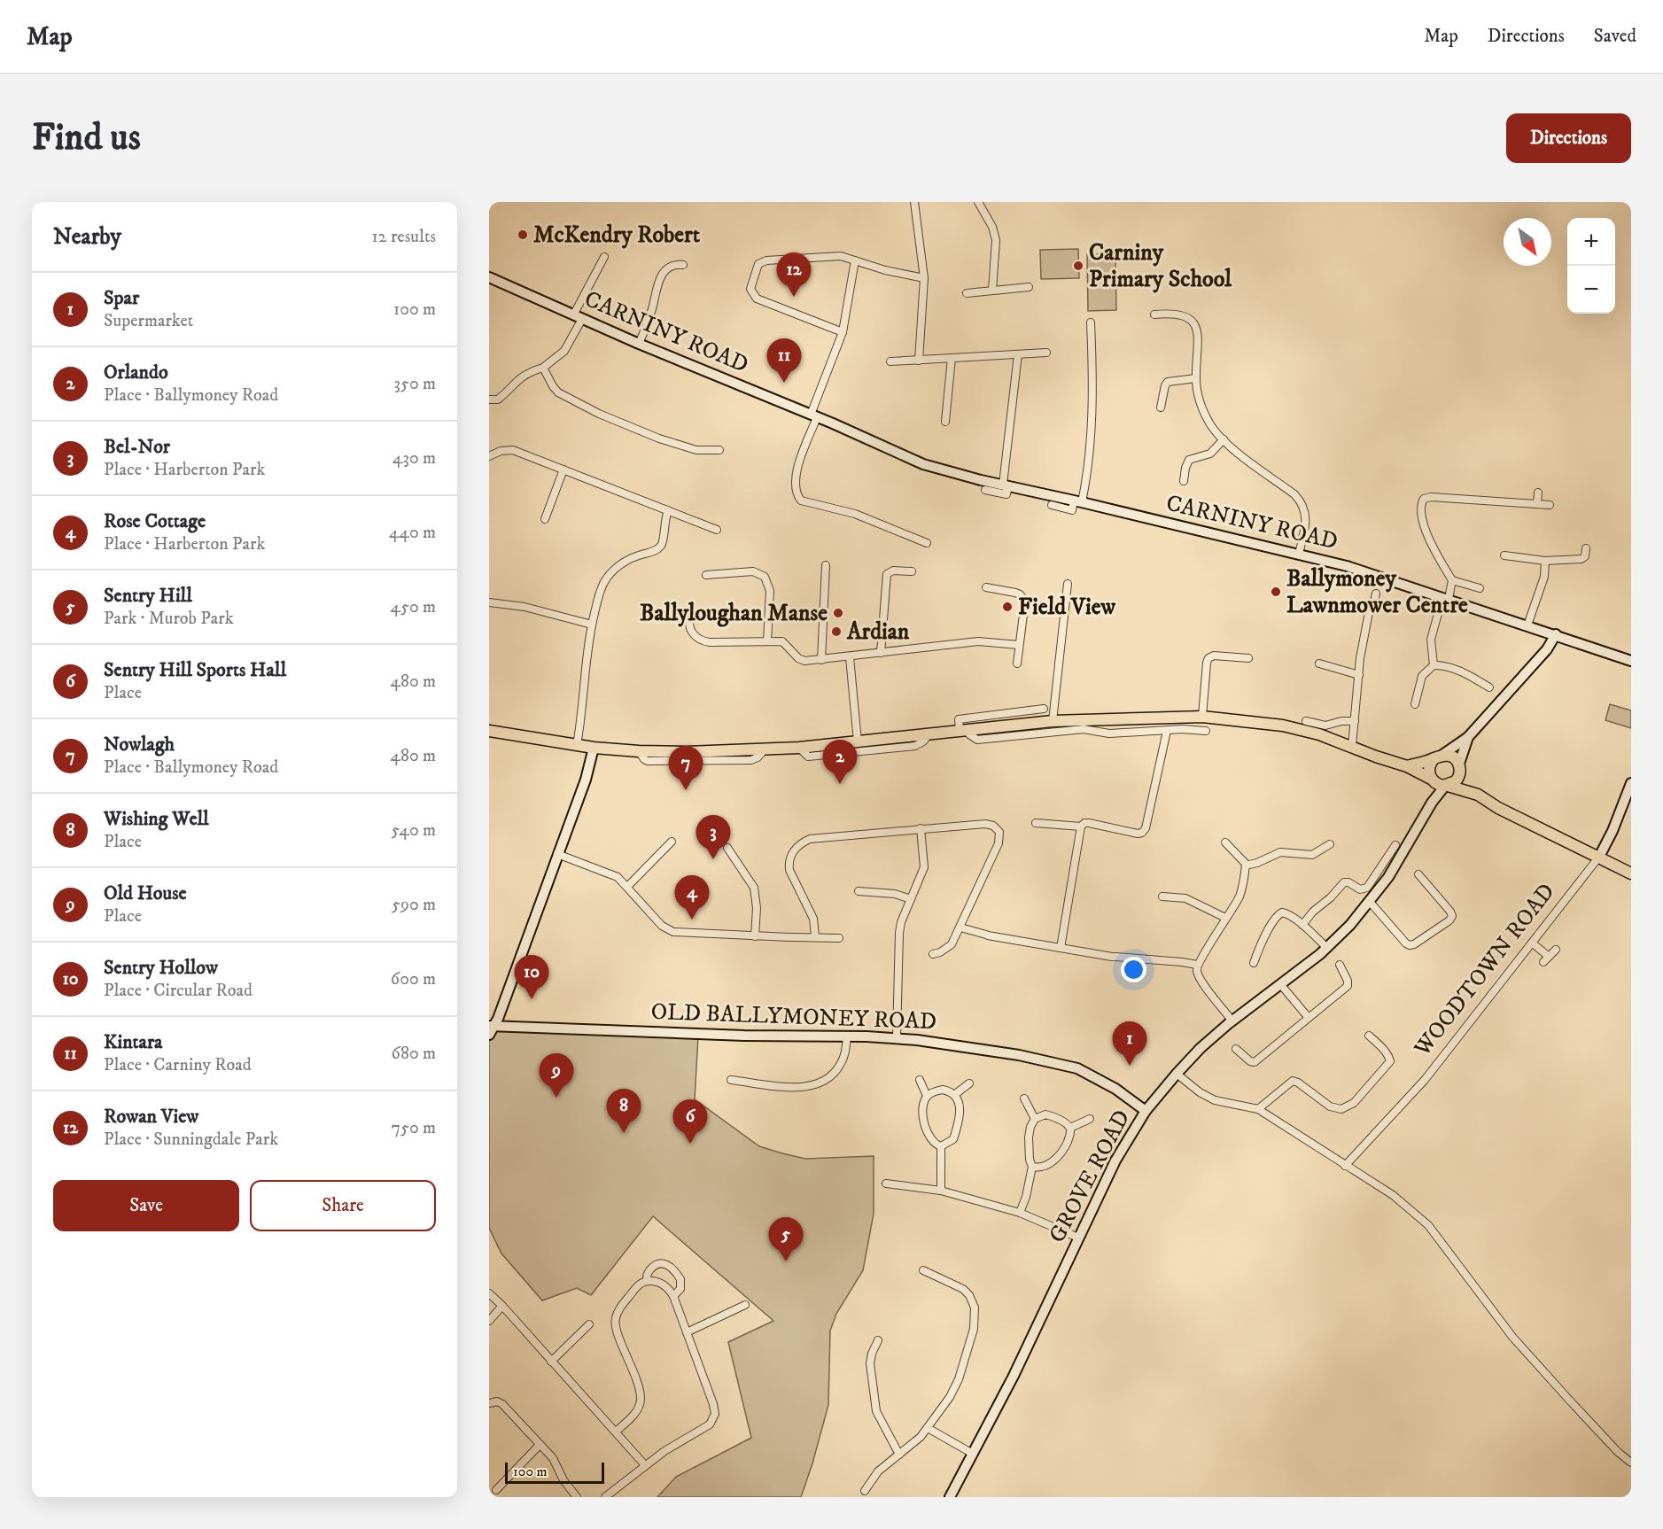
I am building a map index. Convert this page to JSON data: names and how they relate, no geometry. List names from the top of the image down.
{
  "streets": {
    "street": [
      "CARNINY ROAD",
      "WOODTOWN ROAD",
      "OLD BALLYMONEY ROAD",
      "GROVE ROAD"
    ]
  },
  "crossings": [
    ["OLD BALLYMONEY ROAD", "GROVE ROAD"]
  ],
  "places": [
    "McKendry Robert",
    "Carniny Primary School",
    "Ballymoney Lawnmower Centre",
    "Field View",
    "Ballyloughan Manse",
    "Ardian"
  ],
  "scale_bar": "100 m",
  "north": "bottom right",
  "page": {
    "header": "Map",
    "nav": ["Map", "Directions", "Saved"],
    "buttons": [
      "Directions",
      ["Save", "Share"]
    ],
    "title": "Find us",
    "heading": ["Nearby", "12 results"],
    "map_buttons": ["+", "−"],
    "pins": [
      "12",
      "11",
      "2",
      "7",
      "3",
      "4",
      "10",
      "1",
      "9",
      "8",
      "6",
      "5"
    ],
    "list": [
      {
        "mark": "1",
        "name": "Spar",
        "note": "Supermarket",
        "value": "100 m"
      },
      {
        "mark": "2",
        "name": "Orlando",
        "note": "Place · Ballymoney Road",
        "value": "350 m"
      },
      {
        "mark": "3",
        "name": "Bel-Nor",
        "note": "Place · Harberton Park",
        "value": "430 m"
      },
      {
        "mark": "4",
        "name": "Rose Cottage",
        "note": "Place · Harberton Park",
        "value": "440 m"
      },
      {
        "mark": "5",
        "name": "Sentry Hill",
        "note": "Park · Murob Park",
        "value": "450 m"
      },
      {
        "mark": "6",
        "name": "Sentry Hill Sports Hall",
        "note": "Place",
        "value": "480 m"
      },
      {
        "mark": "7",
        "name": "Nowlagh",
        "note": "Place · Ballymoney Road",
        "value": "480 m"
      },
      {
        "mark": "8",
        "name": "Wishing Well",
        "note": "Place",
        "value": "540 m"
      },
      {
        "mark": "9",
        "name": "Old House",
        "note": "Place",
        "value": "590 m"
      },
      {
        "mark": "10",
        "name": "Sentry Hollow",
        "note": "Place · Circular Road",
        "value": "600 m"
      },
      {
        "mark": "11",
        "name": "Kintara",
        "note": "Place · Carniny Road",
        "value": "680 m"
      },
      {
        "mark": "12",
        "name": "Rowan View",
        "note": "Place · Sunningdale Park",
        "value": "750 m"
      }
    ],
    "scale": "100 m"
  }
}
